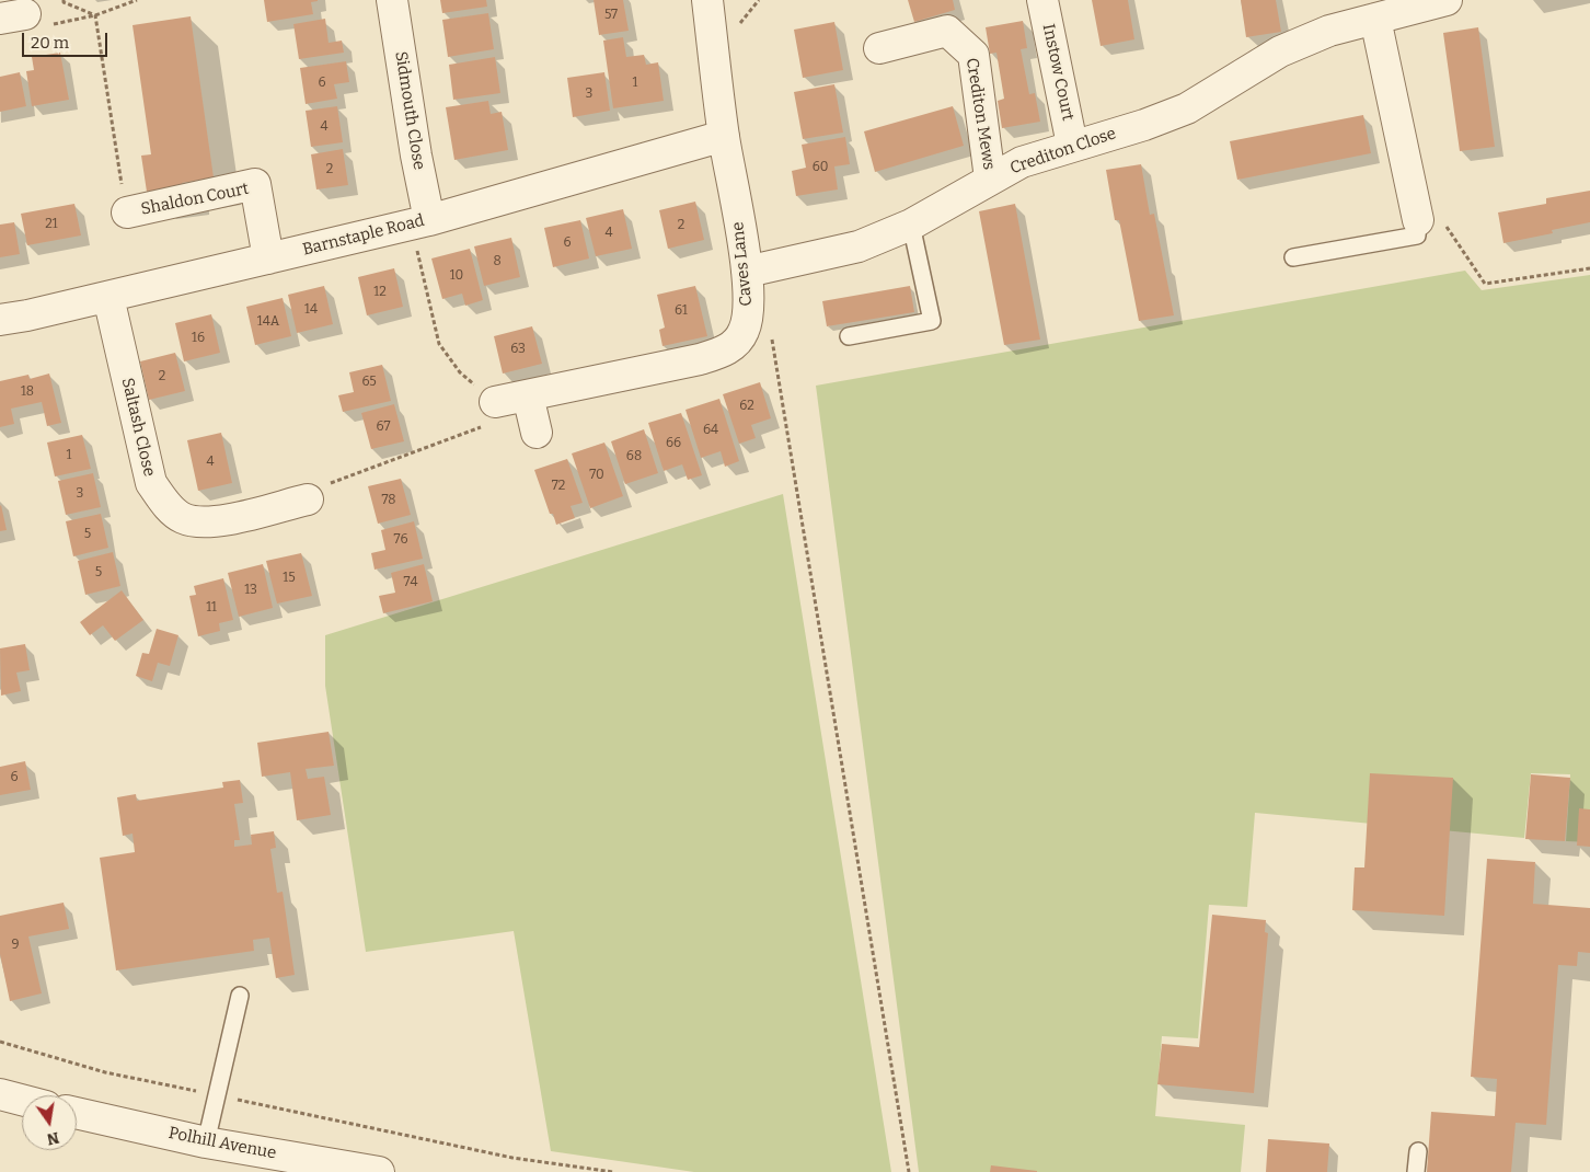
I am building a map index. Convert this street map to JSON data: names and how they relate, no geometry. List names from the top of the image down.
{
  "streets": {
    "street": [
      "Instow Court",
      "Sidmouth Close",
      "Crediton Mews",
      "Crediton Close",
      "Shaldon Court",
      "Barnstaple Road",
      "Caves Lane",
      "Saltash Close",
      "Polhill Avenue"
    ]
  },
  "crossings": [
    ["Instow Court", "Crediton Close"],
    ["Sidmouth Close", "Barnstaple Road"],
    ["Crediton Mews", "Crediton Close"],
    ["Crediton Close", "Caves Lane"],
    ["Shaldon Court", "Barnstaple Road"],
    ["Barnstaple Road", "Caves Lane"],
    ["Barnstaple Road", "Saltash Close"]
  ],
  "house_numbers": [
    "57",
    "6",
    "1",
    "3",
    "4",
    "60",
    "2",
    "21",
    "2",
    "4",
    "6",
    "8",
    "10",
    "12",
    "14",
    "61",
    "14A",
    "16",
    "63",
    "2",
    "65",
    "18",
    "62",
    "67",
    "64",
    "66",
    "1",
    "68",
    "4",
    "70",
    "72",
    "3",
    "78",
    "5",
    "76",
    "5",
    "15",
    "74",
    "13",
    "11",
    "6",
    "9"
  ],
  "scale_bar": "20 m",
  "north": "bottom"
}
